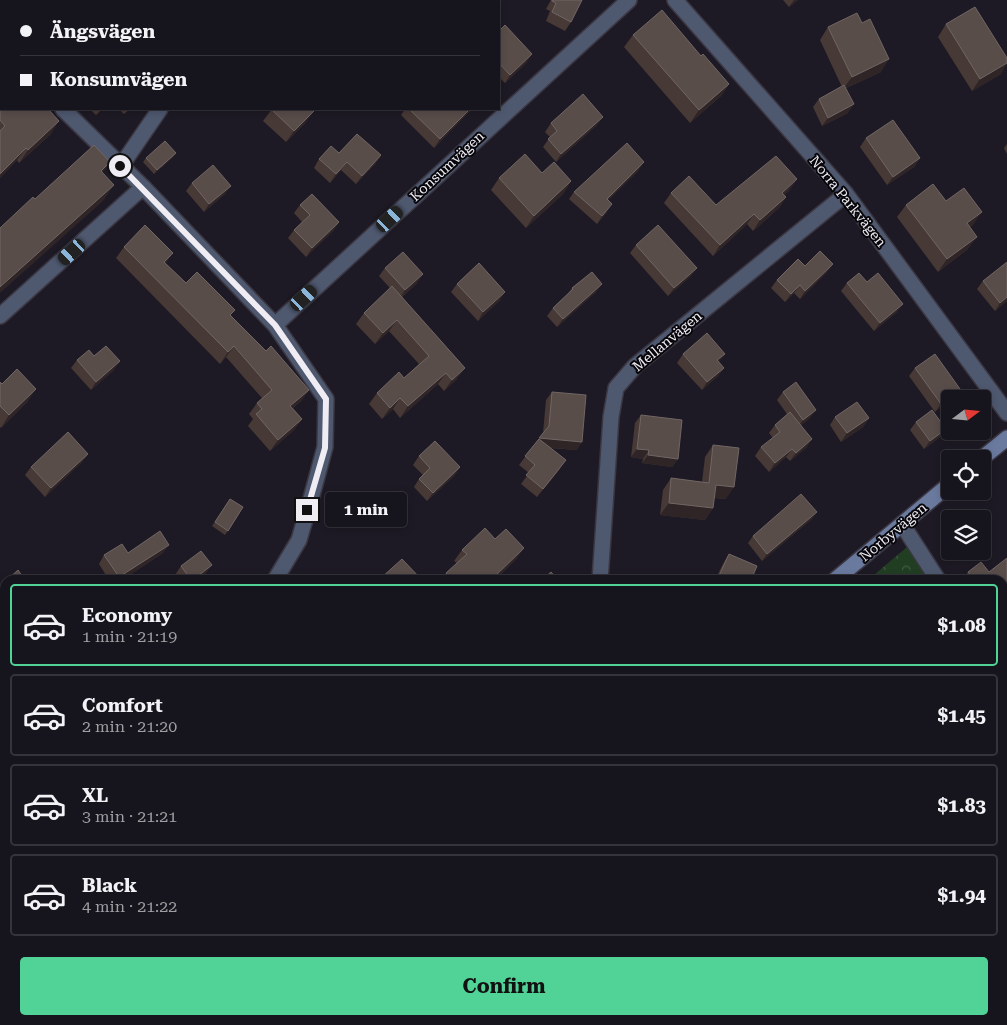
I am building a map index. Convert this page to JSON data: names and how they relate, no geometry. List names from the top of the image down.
{
  "streets": {
    "street": [
      "Konsumvägen",
      "Norra Parkvägen",
      "Mellanvägen",
      "Norbyvägen"
    ]
  },
  "crossings": [
    ["Norra Parkvägen", "Mellanvägen"]
  ],
  "north": "right",
  "page": {
    "banner": ["Ängsvägen", "Konsumvägen"],
    "bubble": "1 min",
    "list": [
      {
        "name": "Economy",
        "note": "1 min · 21:19",
        "value": "$1.08"
      },
      {
        "name": "Comfort",
        "note": "2 min · 21:20",
        "value": "$1.45"
      },
      {
        "name": "XL",
        "note": "3 min · 21:21",
        "value": "$1.83"
      },
      {
        "name": "Black",
        "note": "4 min · 21:22",
        "value": "$1.94"
      }
    ],
    "buttons": "Confirm"
  }
}
